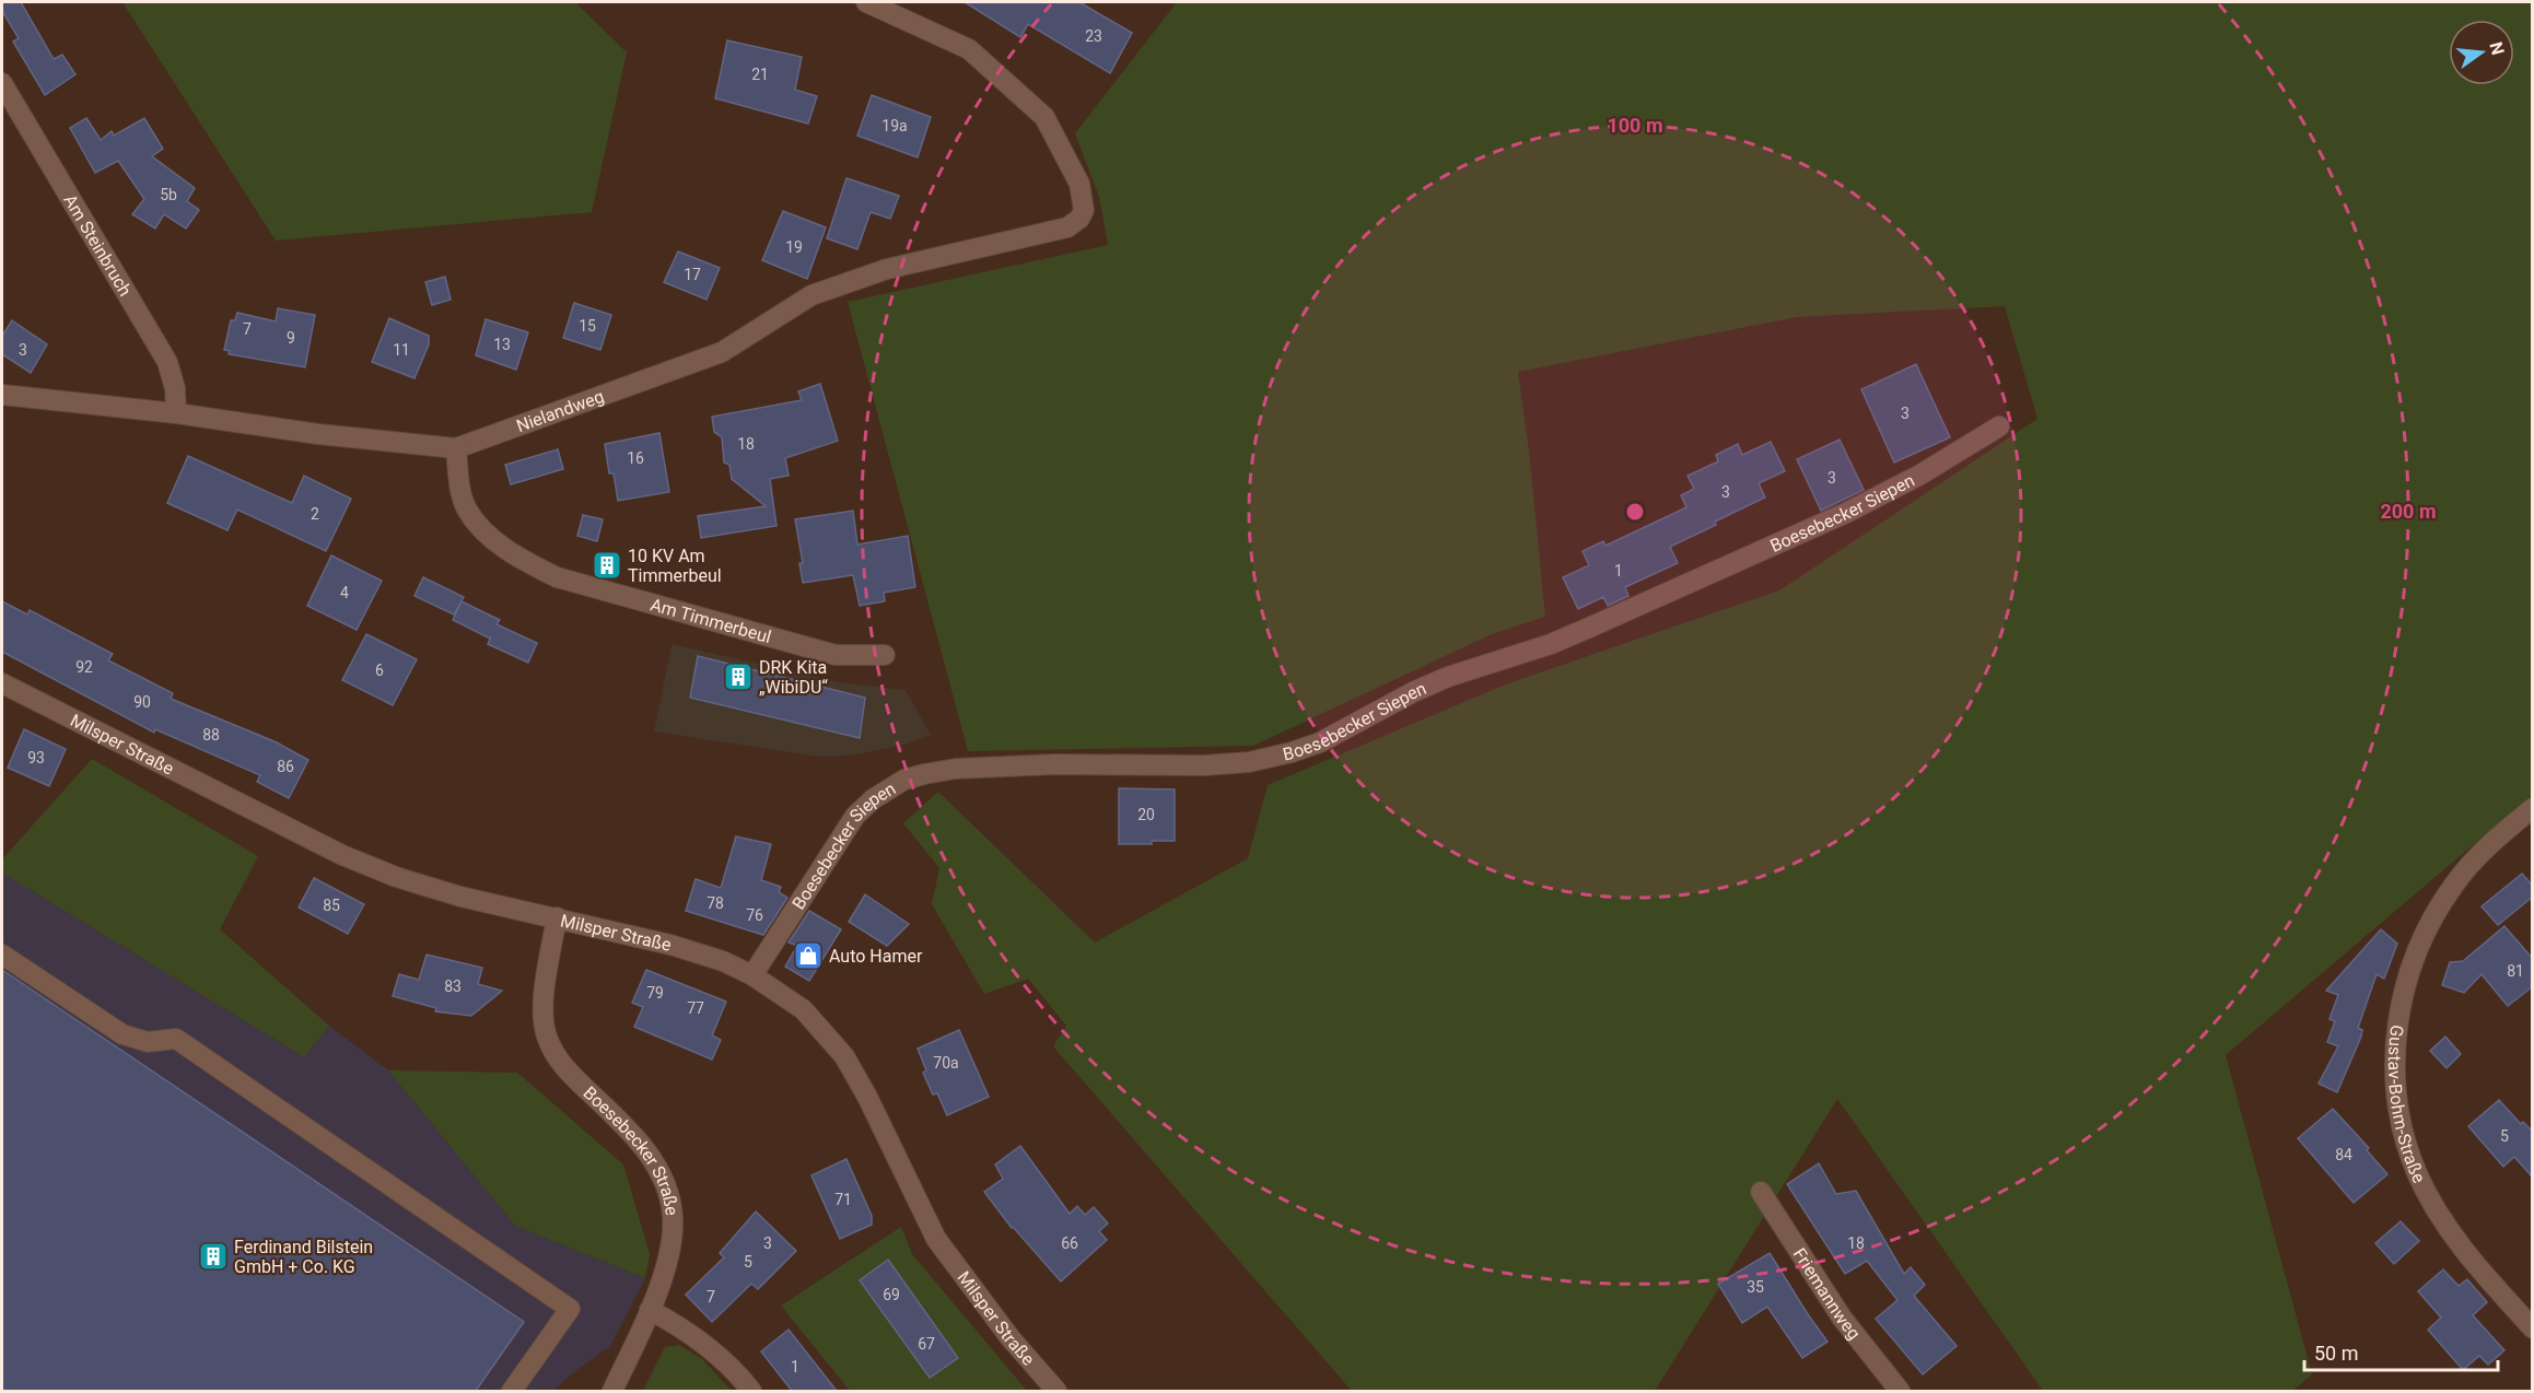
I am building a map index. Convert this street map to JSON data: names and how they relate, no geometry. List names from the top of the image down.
{
  "streets": {
    "street": [
      "Am Steinbruch",
      "Nielandweg",
      "Boesebecker Siepen",
      "Am Timmerbeul",
      "Milsper Straße",
      "Gustav-Bohm-Straße",
      "Boesebecker Straße",
      "Friemannweg"
    ]
  },
  "crossings": [
    ["Am Steinbruch", "Nielandweg"],
    ["Nielandweg", "Am Timmerbeul"],
    ["Boesebecker Siepen", "Milsper Straße"],
    ["Milsper Straße", "Boesebecker Straße"]
  ],
  "places": {
    "building": ["10 KV Am Timmerbeul", "DRK Kita „WibiDU“", "Ferdinand Bilstein GmbH + Co. KG"],
    "shop": ["Auto Hamer"]
  },
  "house_numbers": [
    "23",
    "21",
    "19a",
    "5b",
    "19",
    "17",
    "15",
    "7",
    "9",
    "13",
    "3",
    "11",
    "3",
    "18",
    "16",
    "3",
    "3",
    "2",
    "1",
    "4",
    "92",
    "6",
    "90",
    "88",
    "93",
    "86",
    "20",
    "78",
    "85",
    "76",
    "81",
    "83",
    "79",
    "77",
    "70a",
    "5",
    "84",
    "71",
    "3",
    "66",
    "18",
    "5",
    "35",
    "69",
    "7",
    "67",
    "1"
  ],
  "scale_bar": "50 m",
  "north": "right",
  "rings": ["100 m", "200 m"]
}
